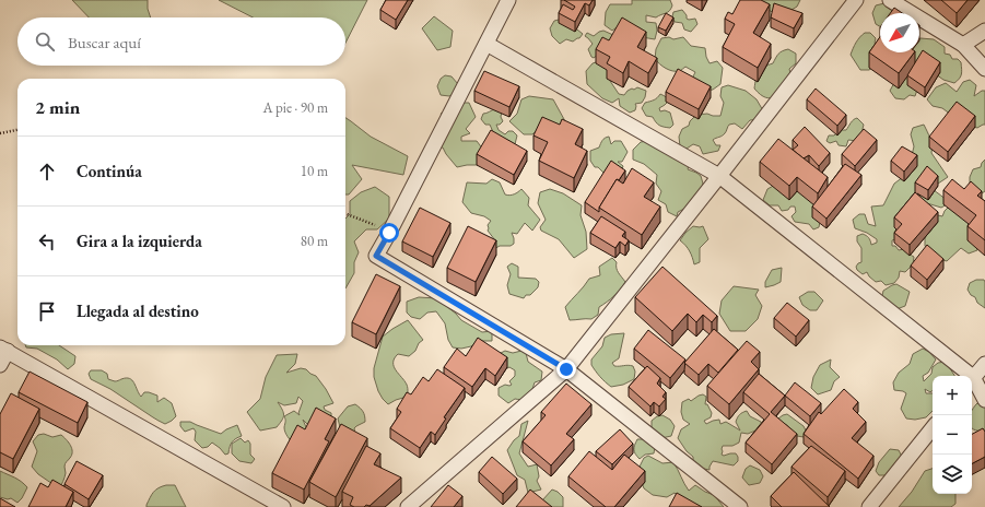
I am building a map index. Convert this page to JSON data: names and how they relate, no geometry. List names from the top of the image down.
{
  "north": "bottom left",
  "page": {
    "search": "Buscar aquí",
    "heading": ["2 min", "A pie · 90 m"],
    "list": [
      ["Continúa", "10 m"],
      ["Gira a la izquierda", "80 m"],
      "Llegada al destino"
    ],
    "map_buttons": ["+", "−"]
  }
}
